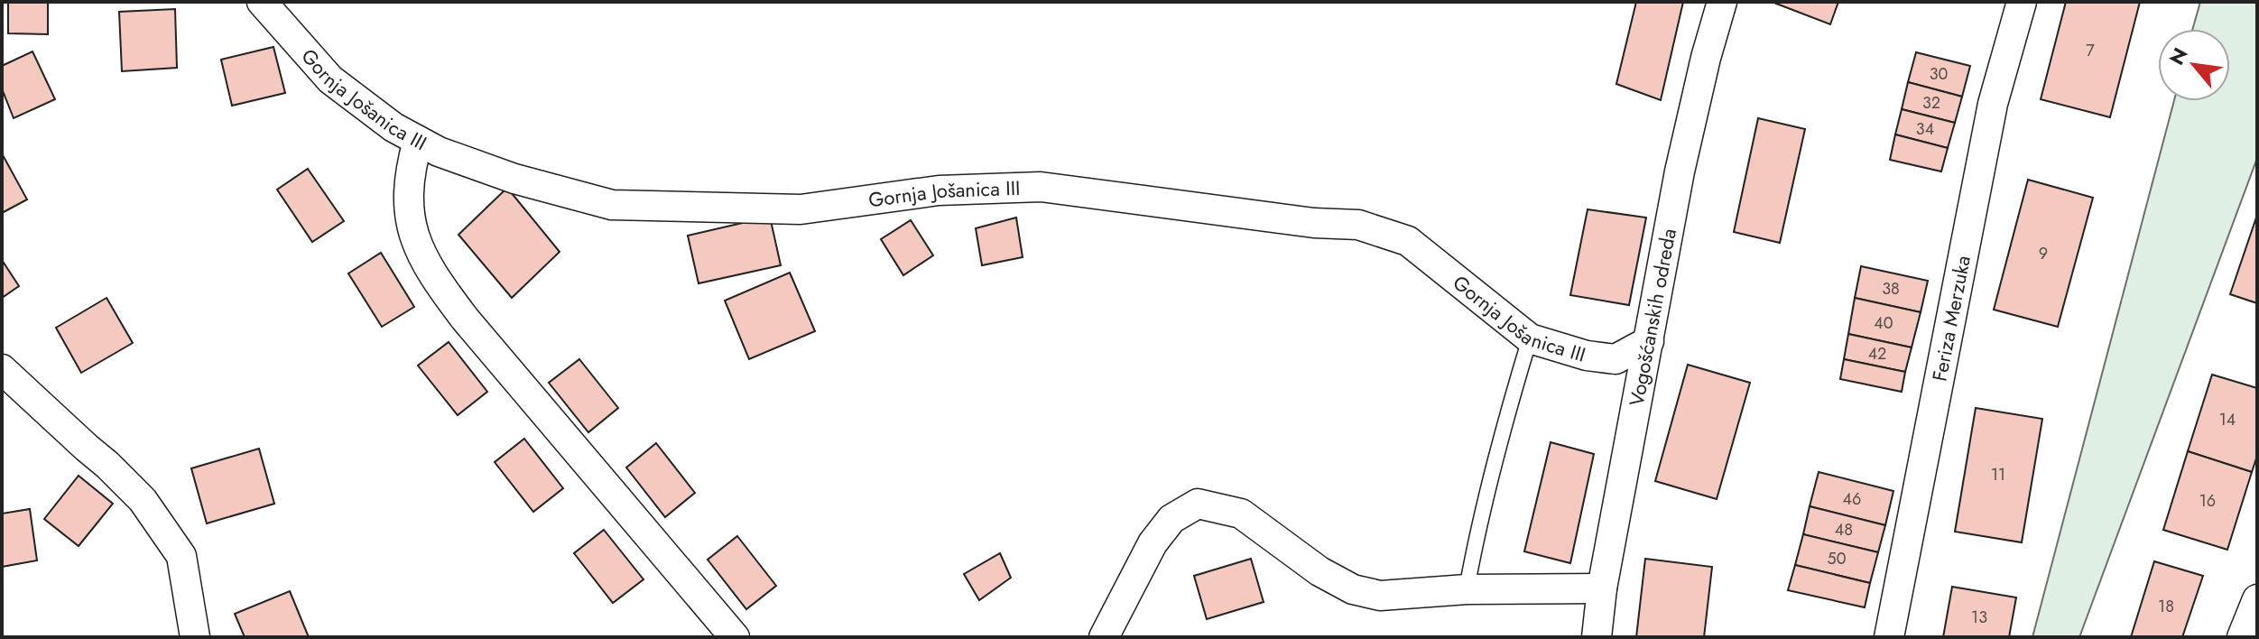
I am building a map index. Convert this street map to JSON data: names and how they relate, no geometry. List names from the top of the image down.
{
  "streets": {
    "street": ["Gornja Jošanica III", "Vogošćanskih odreda", "Feriza Merzuka"]
  },
  "crossings": [
    ["Gornja Jošanica III", "Vogošćanskih odreda"]
  ],
  "house_numbers": [
    "7",
    "30",
    "32",
    "34",
    "9",
    "38",
    "40",
    "42",
    "14",
    "11",
    "46",
    "16",
    "48",
    "50",
    "18",
    "13"
  ],
  "north": "top left"
}
